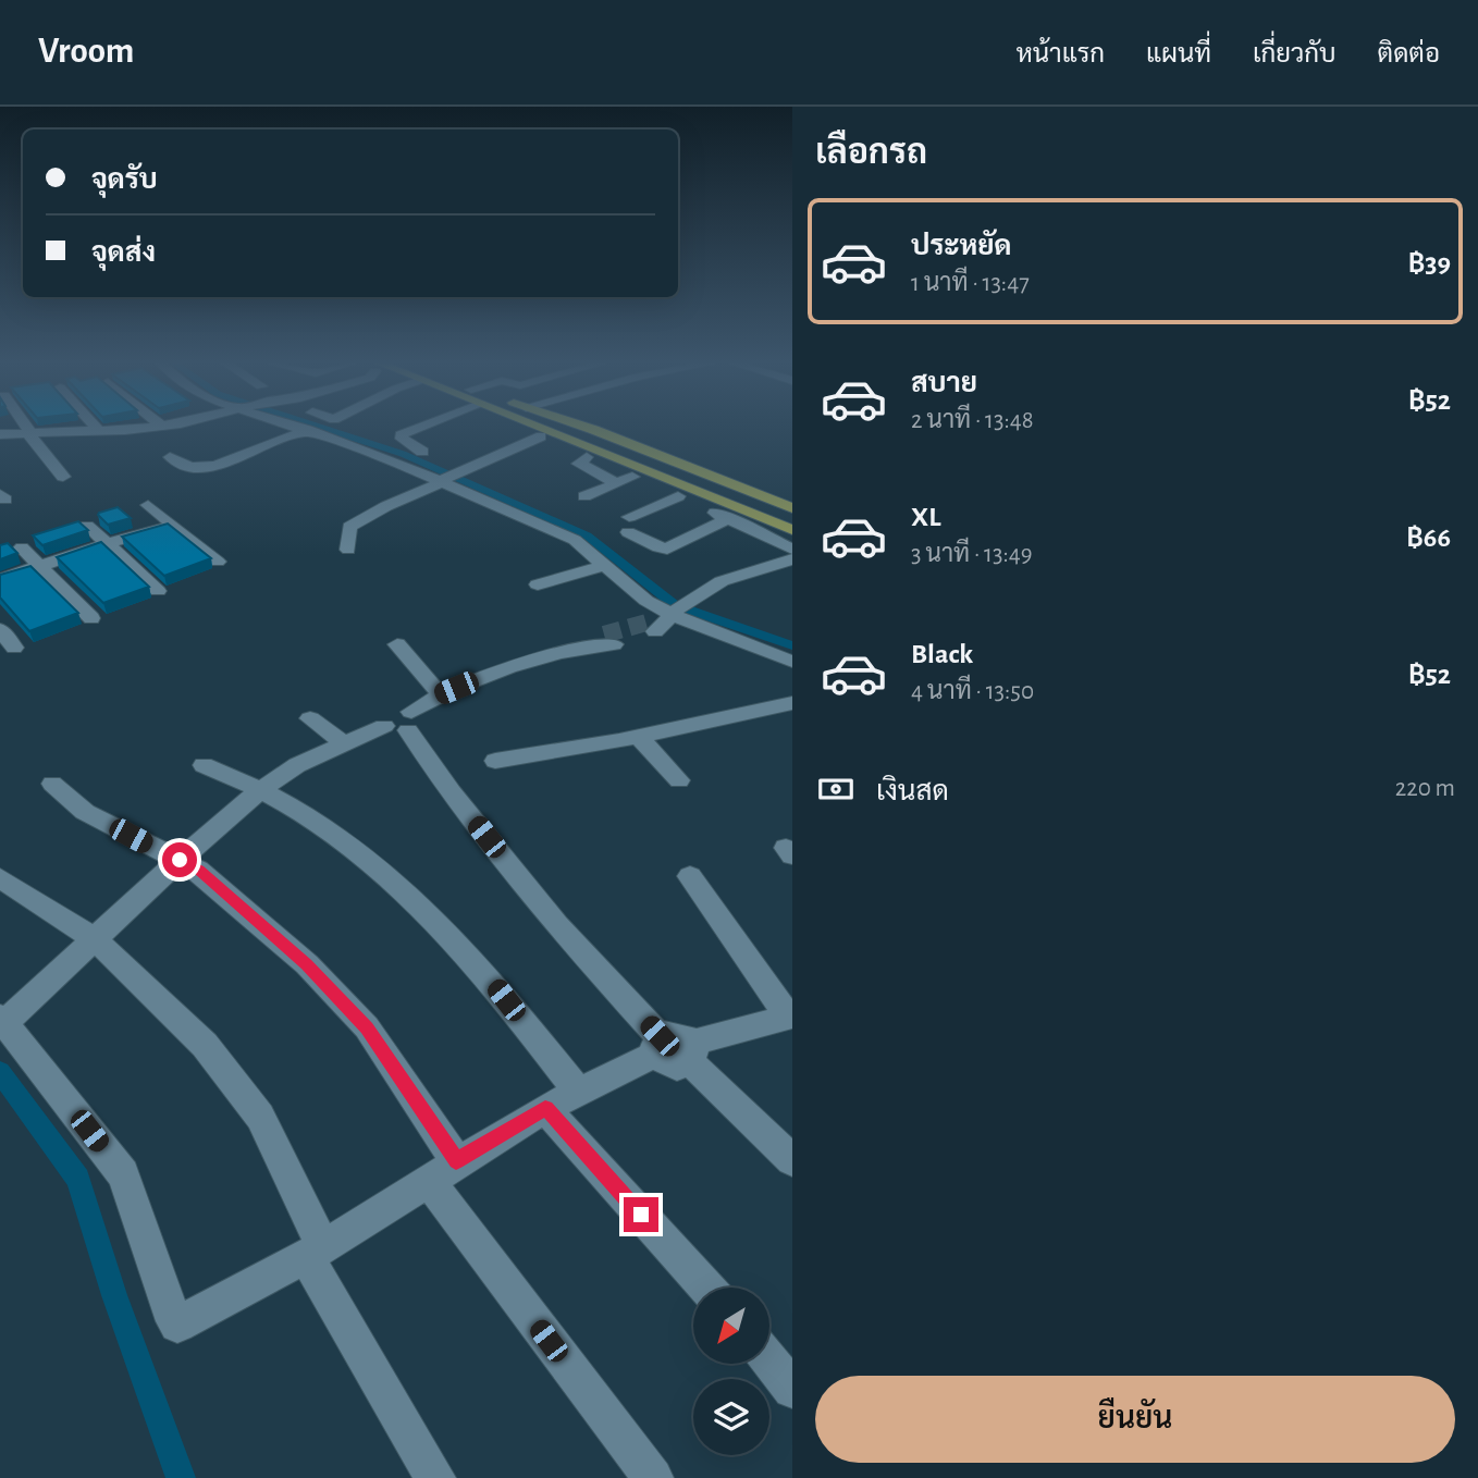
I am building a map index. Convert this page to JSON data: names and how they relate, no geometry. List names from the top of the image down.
{
  "north": "bottom left",
  "page": {
    "header": "Vroom",
    "nav": [
      "หน้าแรก",
      "แผนที่",
      "เกี่ยวกับ",
      "ติดต่อ"
    ],
    "heading": "เลือกรถ",
    "banner": ["จุดรับ", "จุดส่ง"],
    "list": [
      {
        "name": "ประหยัด",
        "note": "1 นาที · 13:47",
        "value": "฿39"
      },
      {
        "name": "สบาย",
        "note": "2 นาที · 13:48",
        "value": "฿52"
      },
      {
        "name": "XL",
        "note": "3 นาที · 13:49",
        "value": "฿66"
      },
      {
        "name": "Black",
        "note": "4 นาที · 13:50",
        "value": "฿52"
      }
    ],
    "pay": ["เงินสด", "220 m"],
    "buttons": "ยืนยัน"
  }
}
